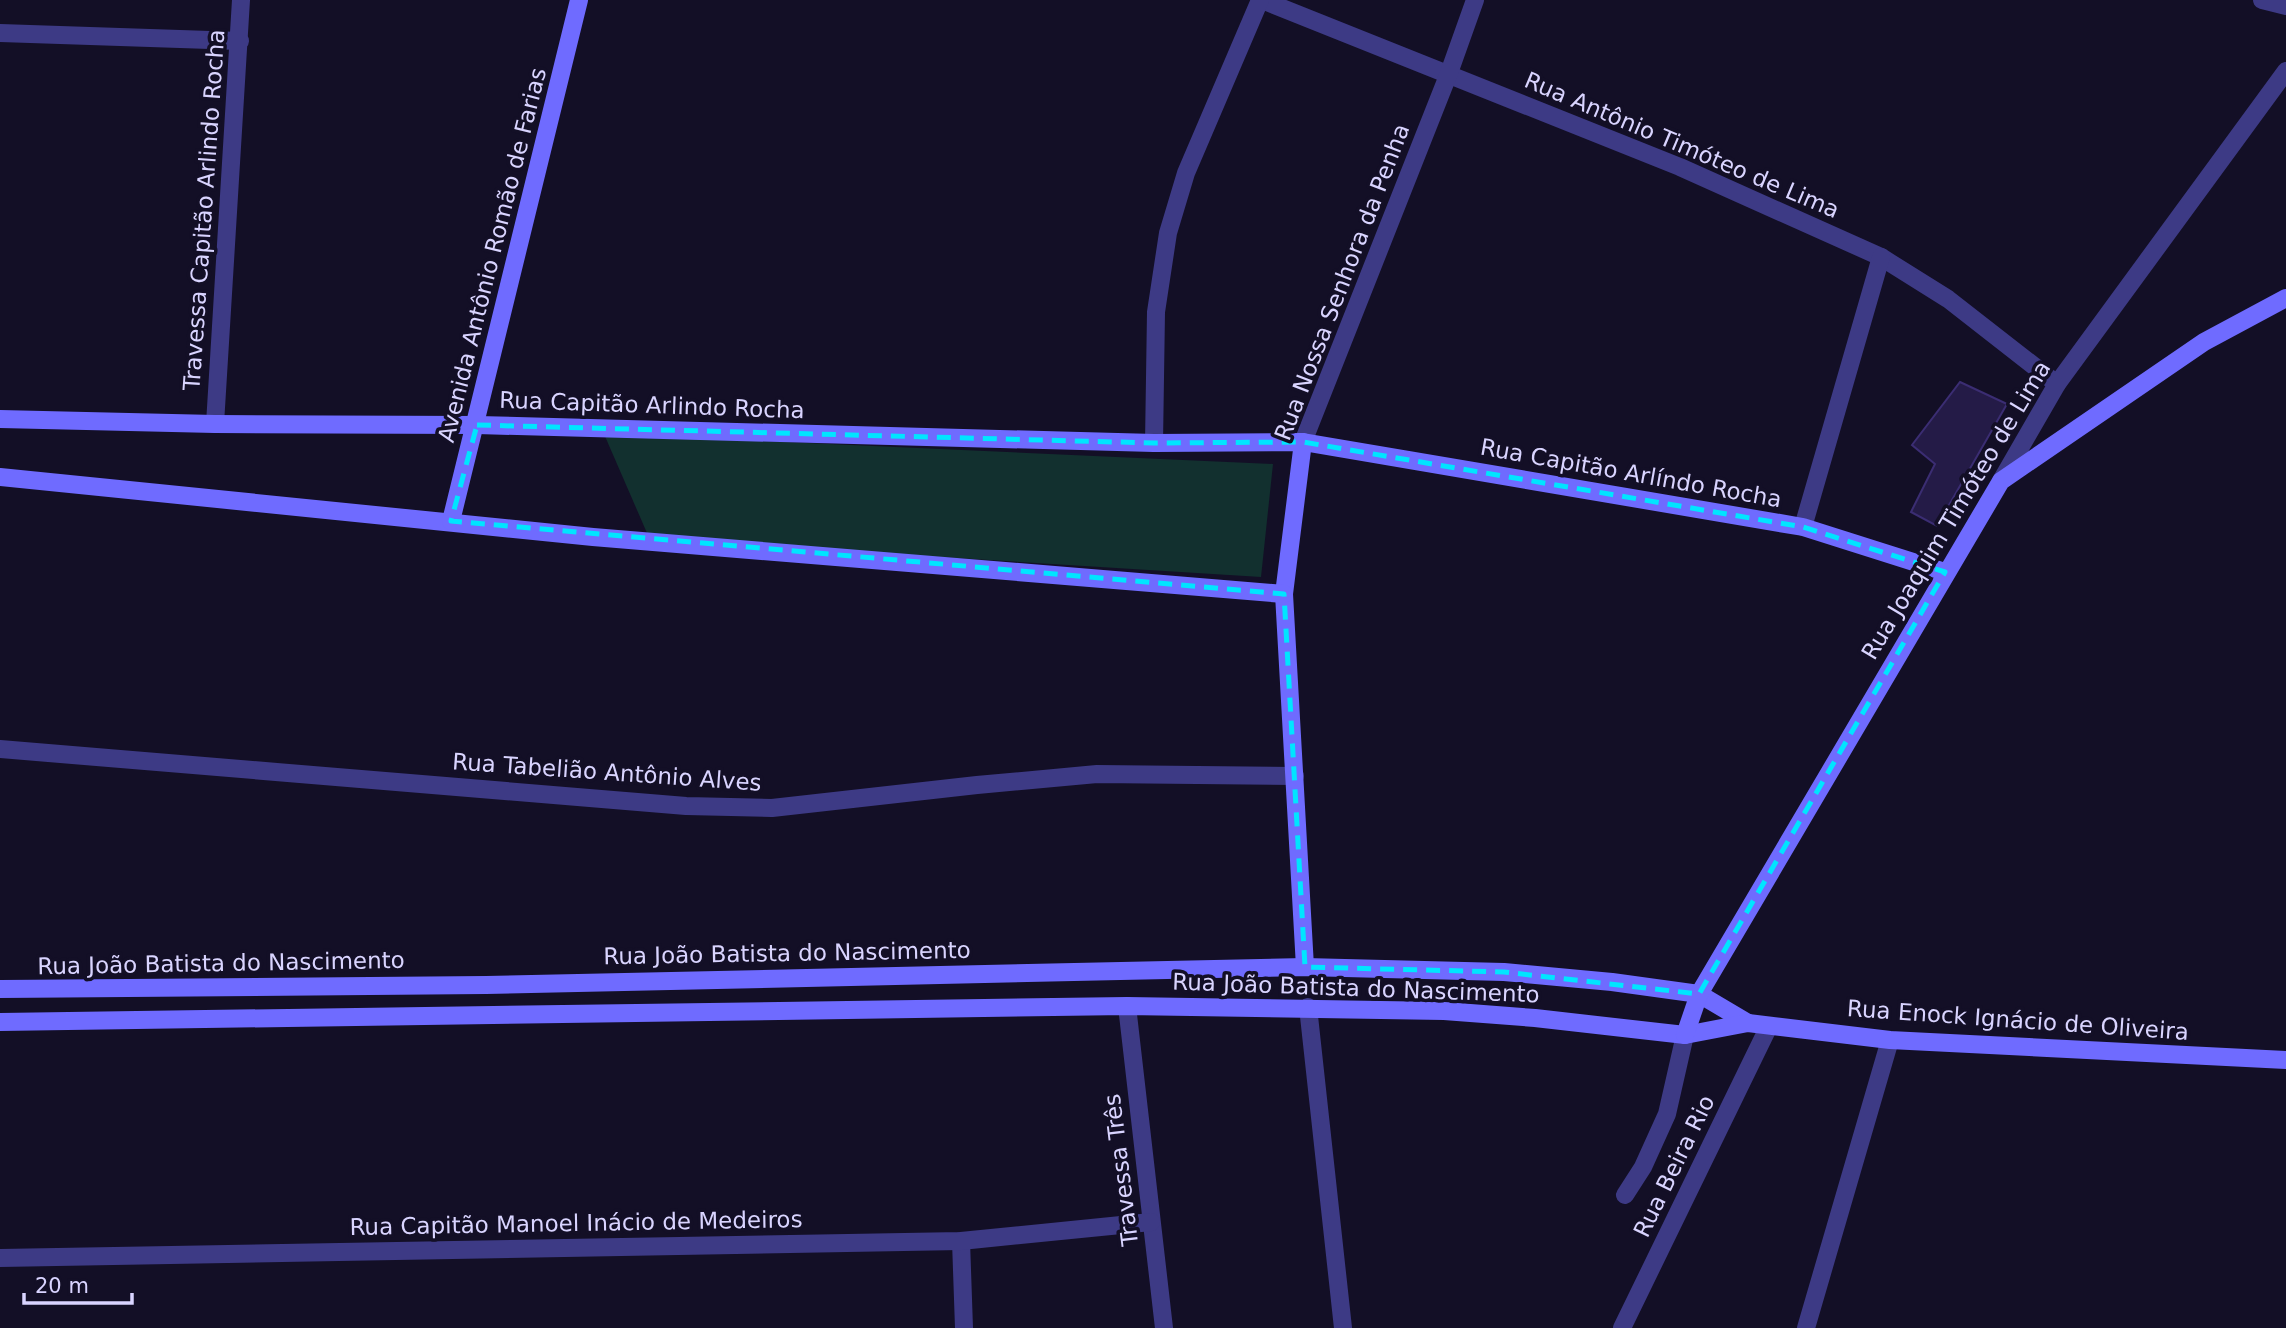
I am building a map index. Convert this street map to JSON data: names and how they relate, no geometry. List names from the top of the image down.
{
  "streets": {
    "main road": [
      "Avenida Antônio Romão de Farias",
      "Rua Nossa Senhora da Penha",
      "Rua Capitão Arlindo Rocha",
      "Rua Capitão Arlíndo Rocha",
      "Rua Joaquim Timóteo de Lima",
      "Rua João Batista do Nascimento",
      "Rua Enock Ignácio de Oliveira"
    ],
    "street": [
      "Rua Antônio Timóteo de Lima",
      "Travessa Capitão Arlindo Rocha",
      "Rua Tabelião Antônio Alves",
      "Rua Beira Rio",
      "Travessa Três",
      "Rua Capitão Manoel Inácio de Medeiros"
    ]
  },
  "crossings": [
    ["Rua Antônio Timóteo de Lima", "Rua Nossa Senhora da Penha"],
    ["Rua Antônio Timóteo de Lima", "Rua Joaquim Timóteo de Lima"],
    ["Travessa Capitão Arlindo Rocha", "Rua Capitão Arlindo Rocha"],
    ["Avenida Antônio Romão de Farias", "Rua Capitão Arlindo Rocha"],
    ["Rua Nossa Senhora da Penha", "Rua Capitão Arlindo Rocha"],
    ["Rua Nossa Senhora da Penha", "Rua Capitão Arlíndo Rocha"],
    ["Rua Nossa Senhora da Penha", "Rua Tabelião Antônio Alves"],
    ["Rua Nossa Senhora da Penha", "Rua João Batista do Nascimento"],
    ["Rua Capitão Arlindo Rocha", "Rua Capitão Arlíndo Rocha"],
    ["Rua Capitão Arlíndo Rocha", "Rua Joaquim Timóteo de Lima"],
    ["Rua Joaquim Timóteo de Lima", "Rua João Batista do Nascimento"],
    ["Rua João Batista do Nascimento", "Rua Enock Ignácio de Oliveira"],
    ["Rua João Batista do Nascimento", "Travessa Três"],
    ["Rua Enock Ignácio de Oliveira", "Rua Beira Rio"],
    ["Travessa Três", "Rua Capitão Manoel Inácio de Medeiros"]
  ],
  "scale_bar": "20 m"
}
